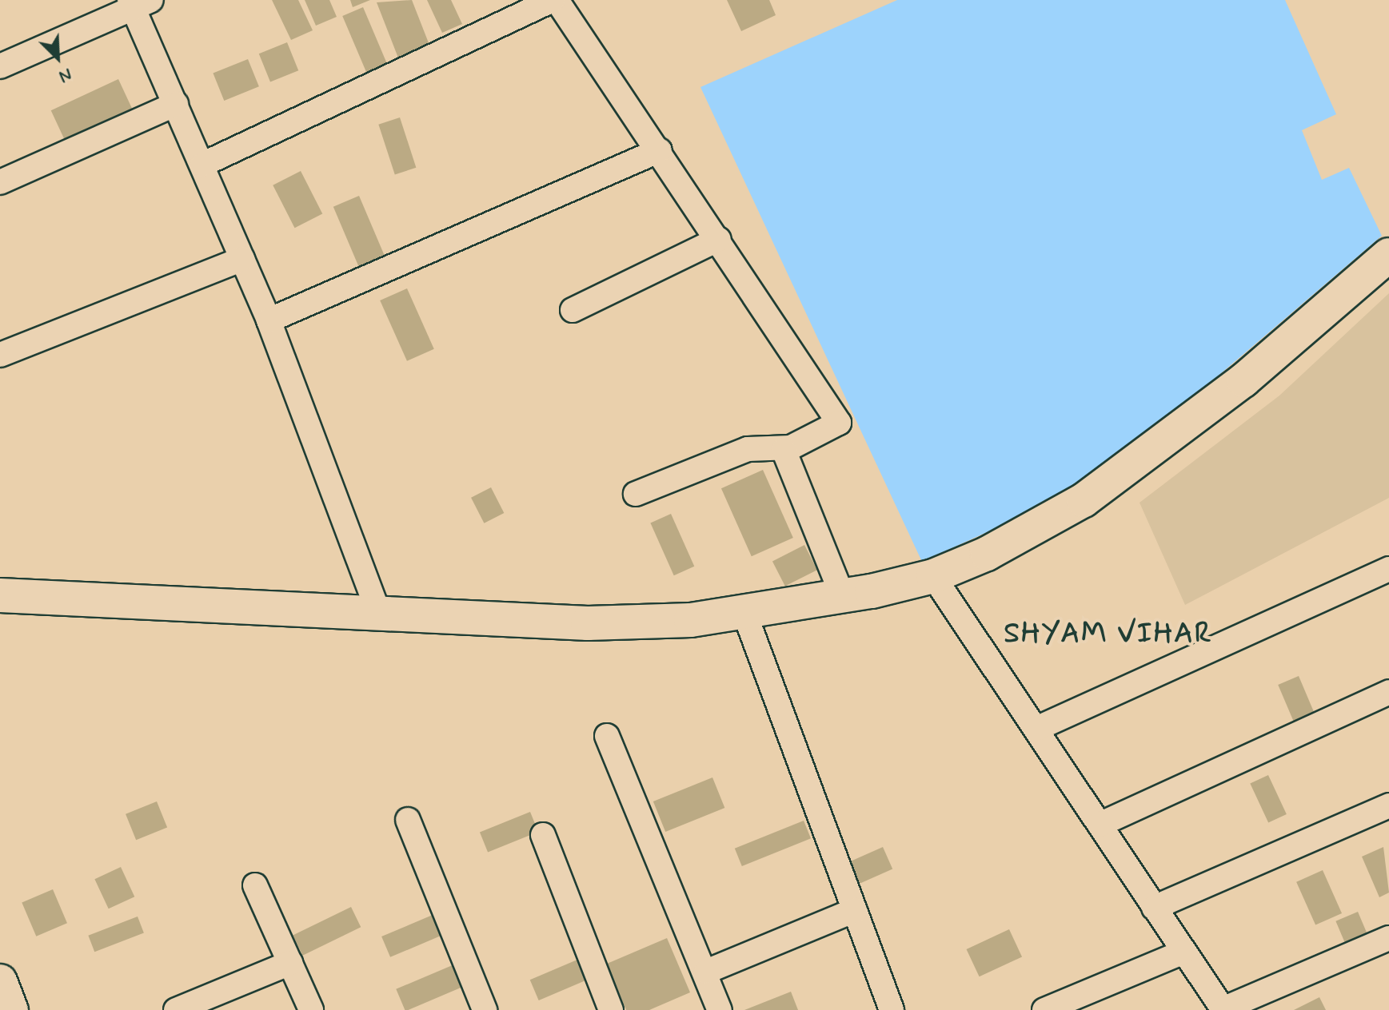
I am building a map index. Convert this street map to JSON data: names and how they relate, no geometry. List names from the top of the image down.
{
  "districts": ["SHYAM VIHAR"],
  "north": "bottom right"
}
